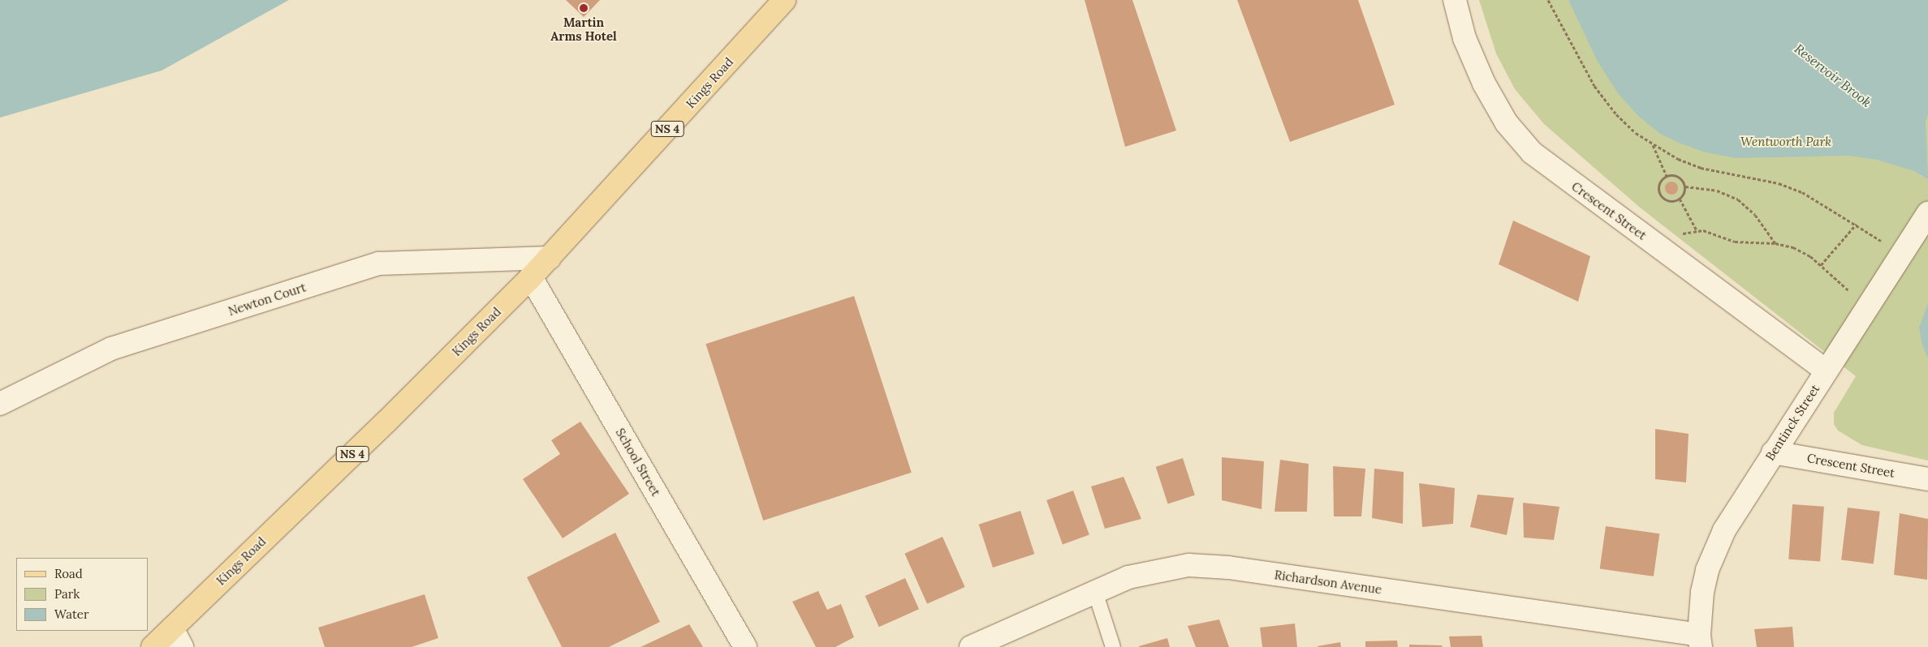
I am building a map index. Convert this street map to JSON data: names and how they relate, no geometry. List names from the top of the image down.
{
  "streets": {
    "main road": ["Kings Road", "NS 4"],
    "street": [
      "Crescent Street",
      "Newton Court",
      "Bentinck Street",
      "School Street",
      "Richardson Avenue"
    ]
  },
  "crossings": [
    ["Kings Road", "Newton Court"],
    ["Kings Road", "School Street"],
    ["Crescent Street", "Bentinck Street"],
    ["Bentinck Street", "Richardson Avenue"]
  ],
  "water": ["Reservoir Brook"],
  "parks": ["Wentworth Park"],
  "places": ["Martin Arms Hotel"],
  "legend": ["Road", "Park", "Water"]
}
